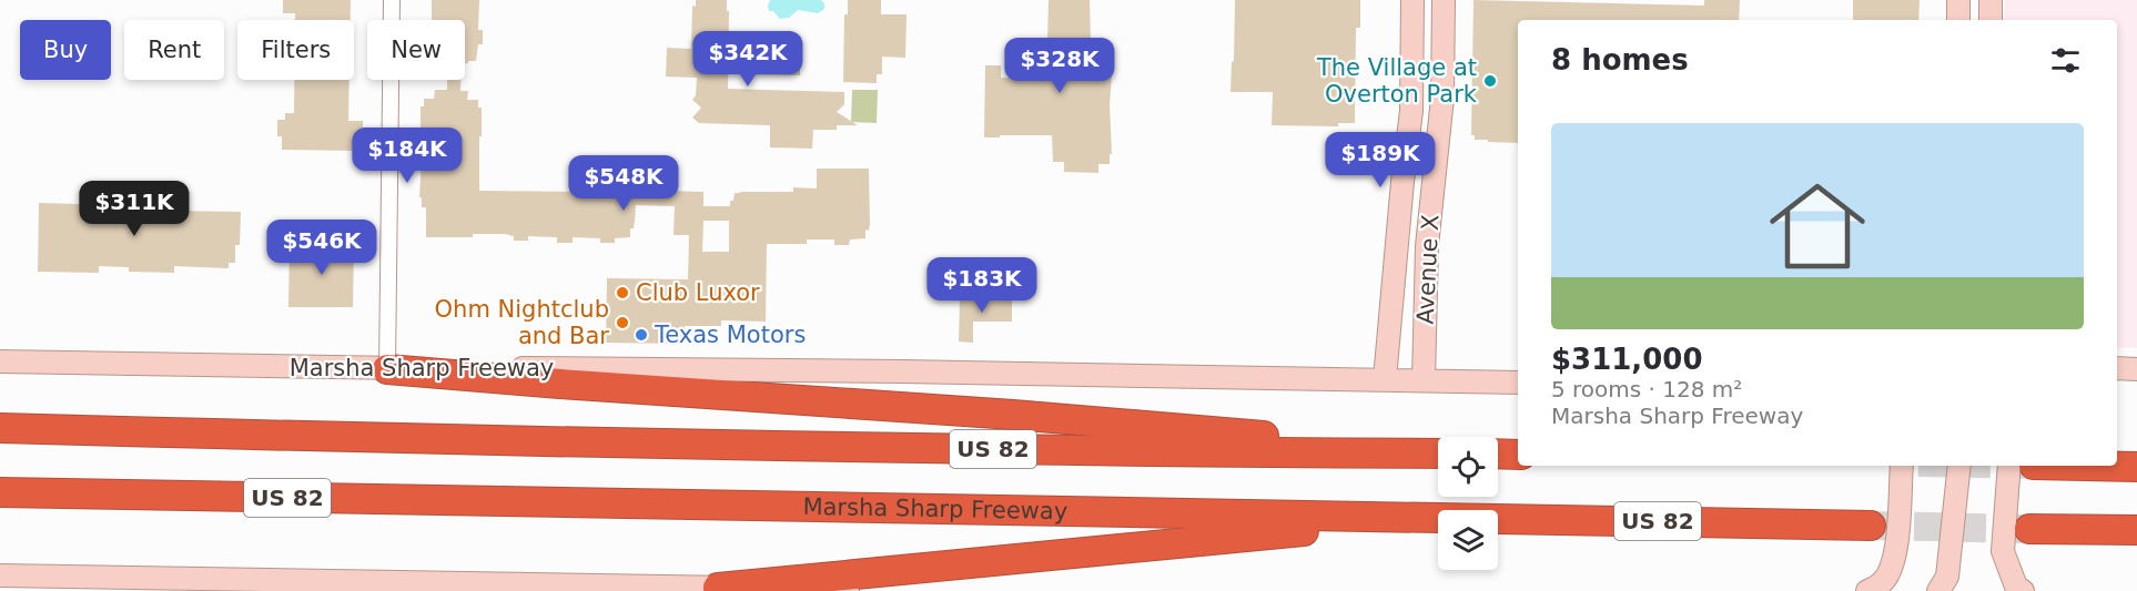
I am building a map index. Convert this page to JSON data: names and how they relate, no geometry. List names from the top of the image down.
{
  "streets": {
    "highway": ["Marsha Sharp Freeway", "US 82"],
    "main road": ["Avenue X"]
  },
  "crossings": [
    ["Avenue X", "Marsha Sharp Freeway"]
  ],
  "places": [
    "The Village at Overton Park",
    "Club Luxor",
    "Ohm Nightclub and Bar",
    "Texas Motors"
  ],
  "page": {
    "chip": [
      "Buy",
      "Rent",
      "Filters",
      "New"
    ],
    "heading": "8 homes",
    "price": [
      "$342K",
      "$328K",
      "$184K",
      "$189K",
      "$548K",
      "$311K",
      "$546K",
      "$183K"
    ],
    "list": [
      {
        "name": "$311,000",
        "note": "5 rooms · 128 m² · Marsha Sharp Freeway"
      }
    ]
  }
}
